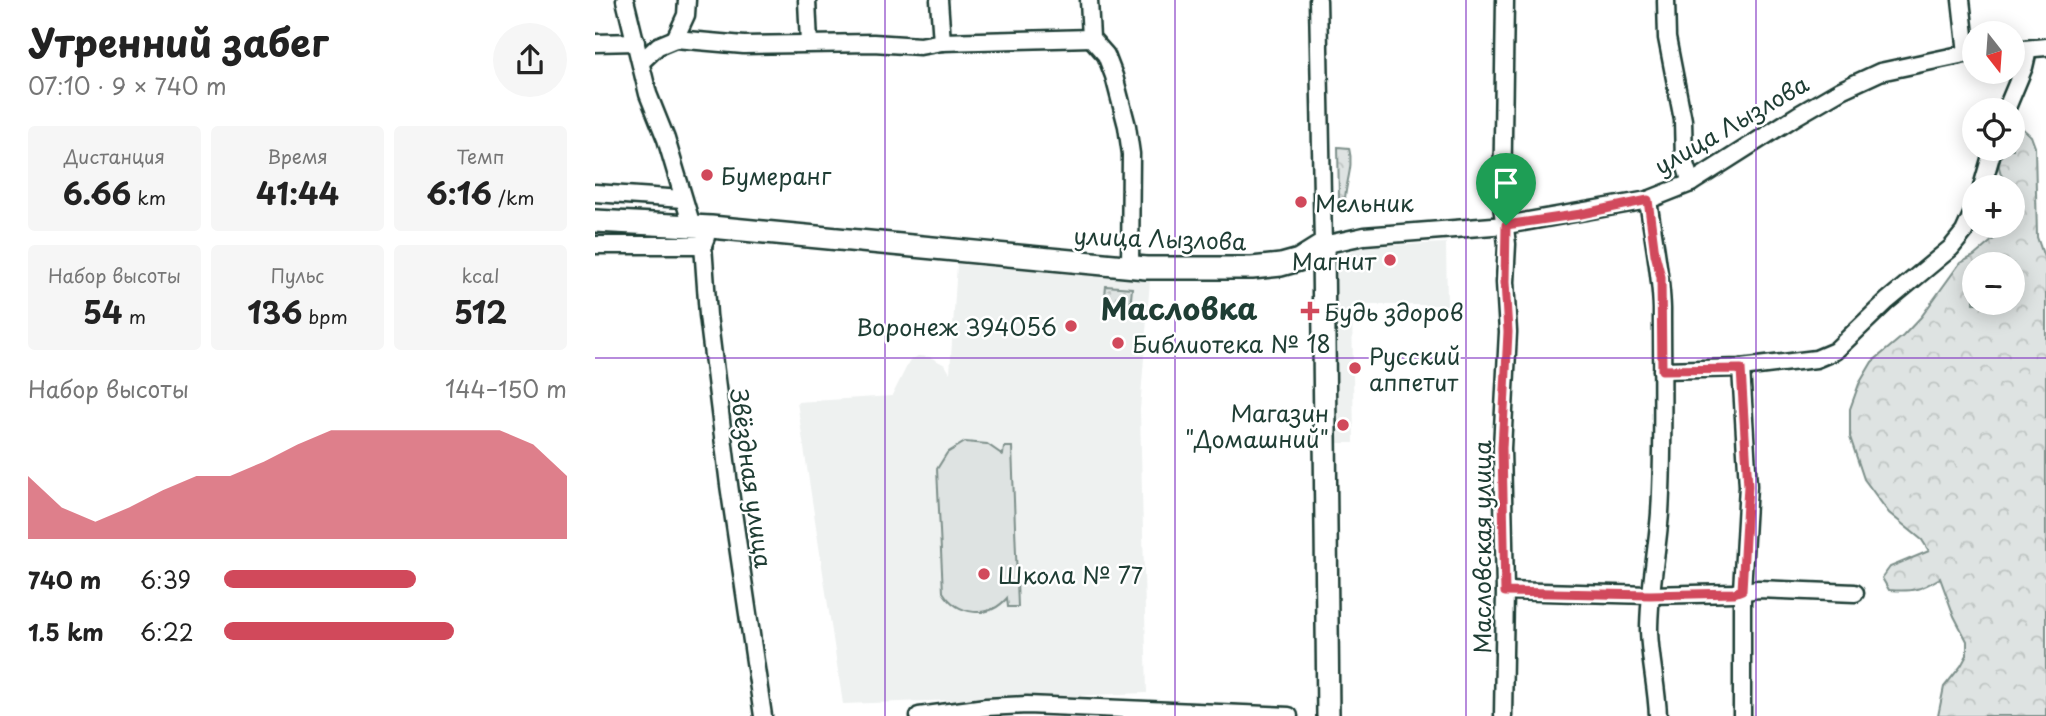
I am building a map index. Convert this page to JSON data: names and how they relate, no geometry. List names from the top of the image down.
{
  "streets": {
    "main road": ["улица Лызлова"],
    "street": ["Звёздная улица", "Масловская улица"]
  },
  "crossings": [
    ["улица Лызлова", "Звёздная улица"],
    ["улица Лызлова", "Масловская улица"]
  ],
  "districts": ["Масловка"],
  "places": {
    "other": [
      "Бумеранг",
      "Мельник",
      "Магнит",
      "Воронеж 394056",
      "Библиотека № 18",
      "Русский аппетит",
      "Магазин \"Домашний\"",
      "Школа № 77"
    ],
    "health": ["Будь здоров"]
  },
  "north": "bottom",
  "page": {
    "heading": ["Утренний забег", "07:10 · 9 × 740 m"],
    "map_buttons": ["+", "−"],
    "stats": [
      ["Дистанция", "6.66 km"],
      ["Время", "41:44"],
      ["Темп", "6:16 /km"],
      ["Набор высоты", "54 m"],
      ["Пульс", "136 bpm"],
      ["kcal", "512"]
    ],
    "chart": ["Набор высоты", "144–150 m"],
    "list": [
      {
        "name": "740 m",
        "note": "6:39"
      },
      {
        "name": "1.5 km",
        "note": "6:22"
      }
    ]
  }
}
